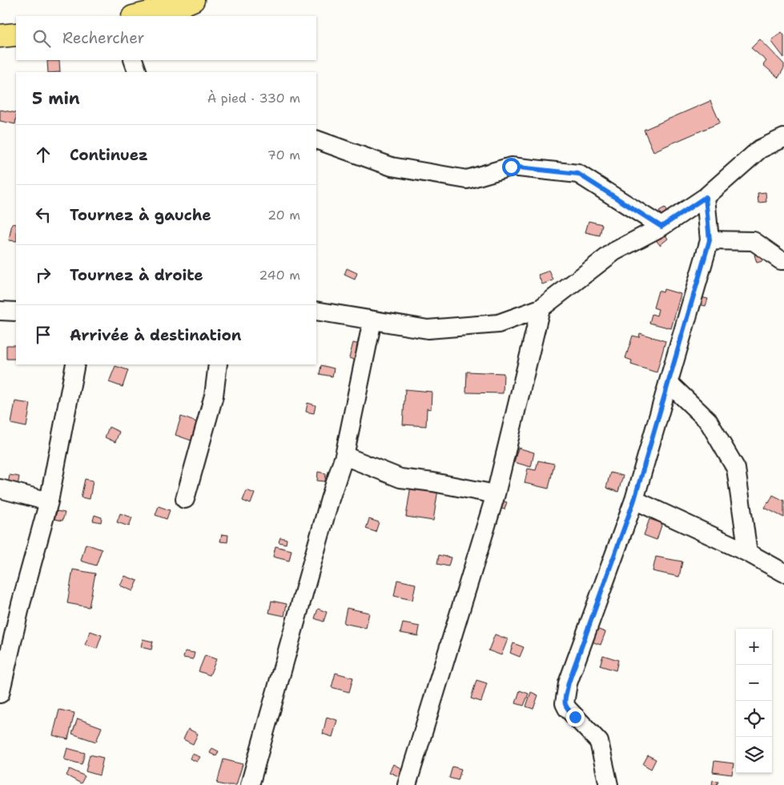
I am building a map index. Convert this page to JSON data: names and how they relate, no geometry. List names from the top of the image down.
{
  "page": {
    "search": "Rechercher",
    "heading": ["5 min", "À pied · 330 m"],
    "list": [
      ["Continuez", "70 m"],
      ["Tournez à gauche", "20 m"],
      ["Tournez à droite", "240 m"],
      "Arrivée à destination"
    ],
    "map_buttons": ["+", "−"]
  }
}
